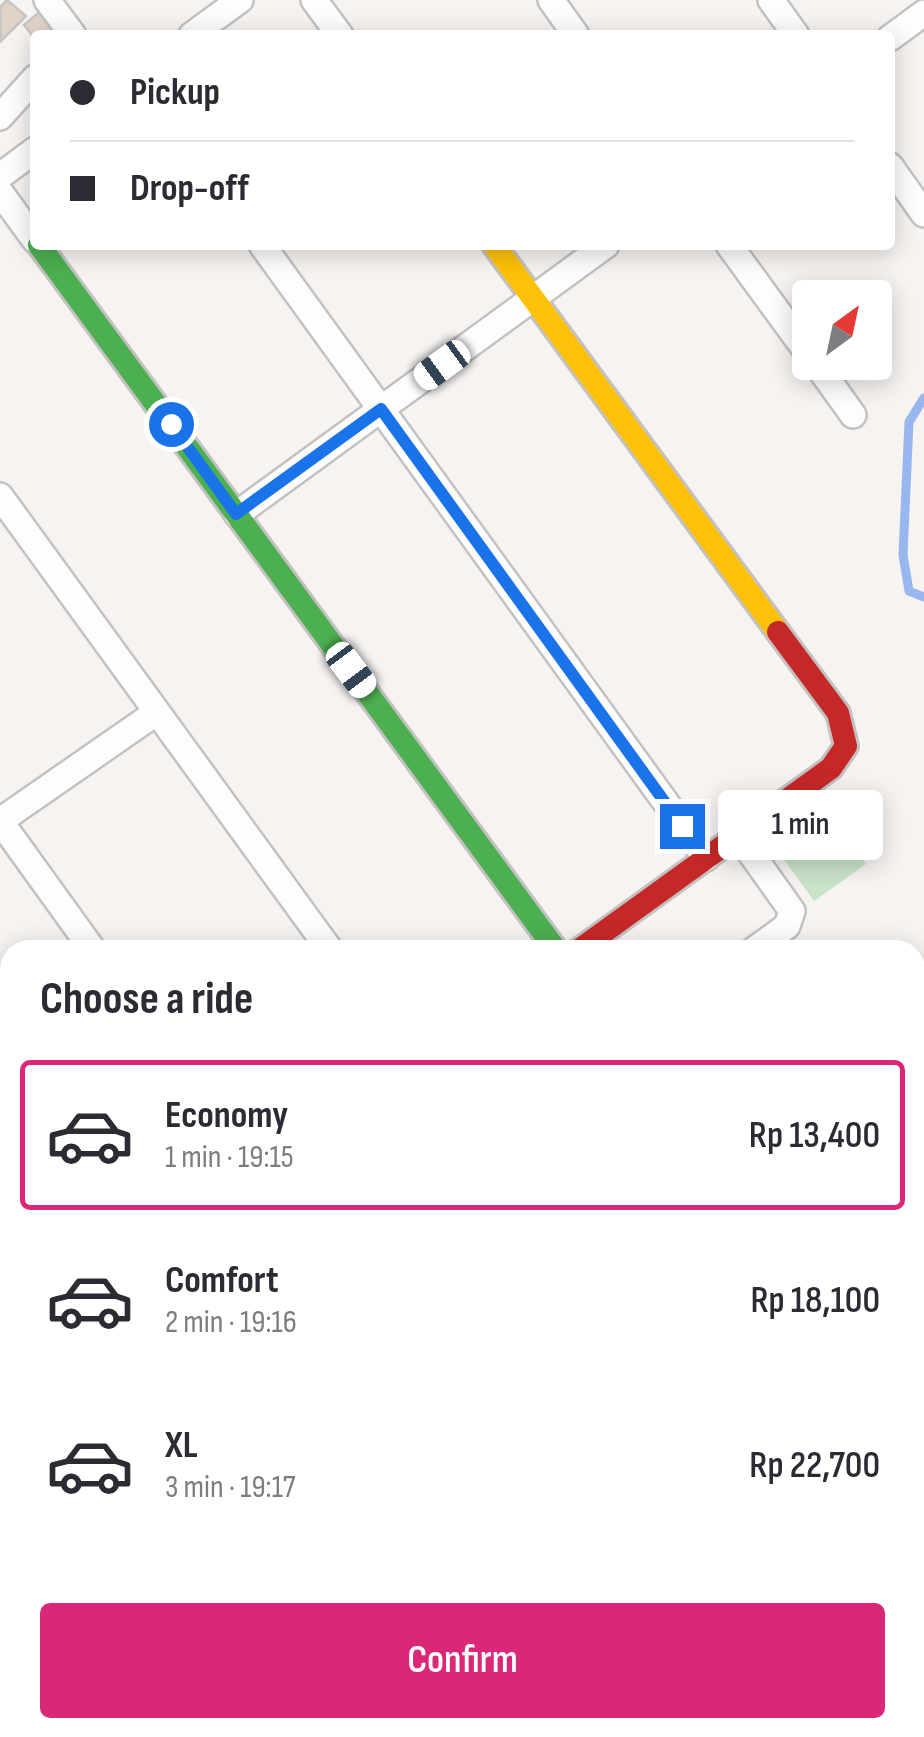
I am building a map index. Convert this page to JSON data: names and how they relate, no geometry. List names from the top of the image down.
{
  "north": "top right",
  "page": {
    "banner": ["Pickup", "Drop-off"],
    "bubble": "1 min",
    "heading": "Choose a ride",
    "list": [
      {
        "name": "Economy",
        "note": "1 min · 19:15",
        "value": "Rp 13,400"
      },
      {
        "name": "Comfort",
        "note": "2 min · 19:16",
        "value": "Rp 18,100"
      },
      {
        "name": "XL",
        "note": "3 min · 19:17",
        "value": "Rp 22,700"
      }
    ],
    "buttons": "Confirm"
  }
}
